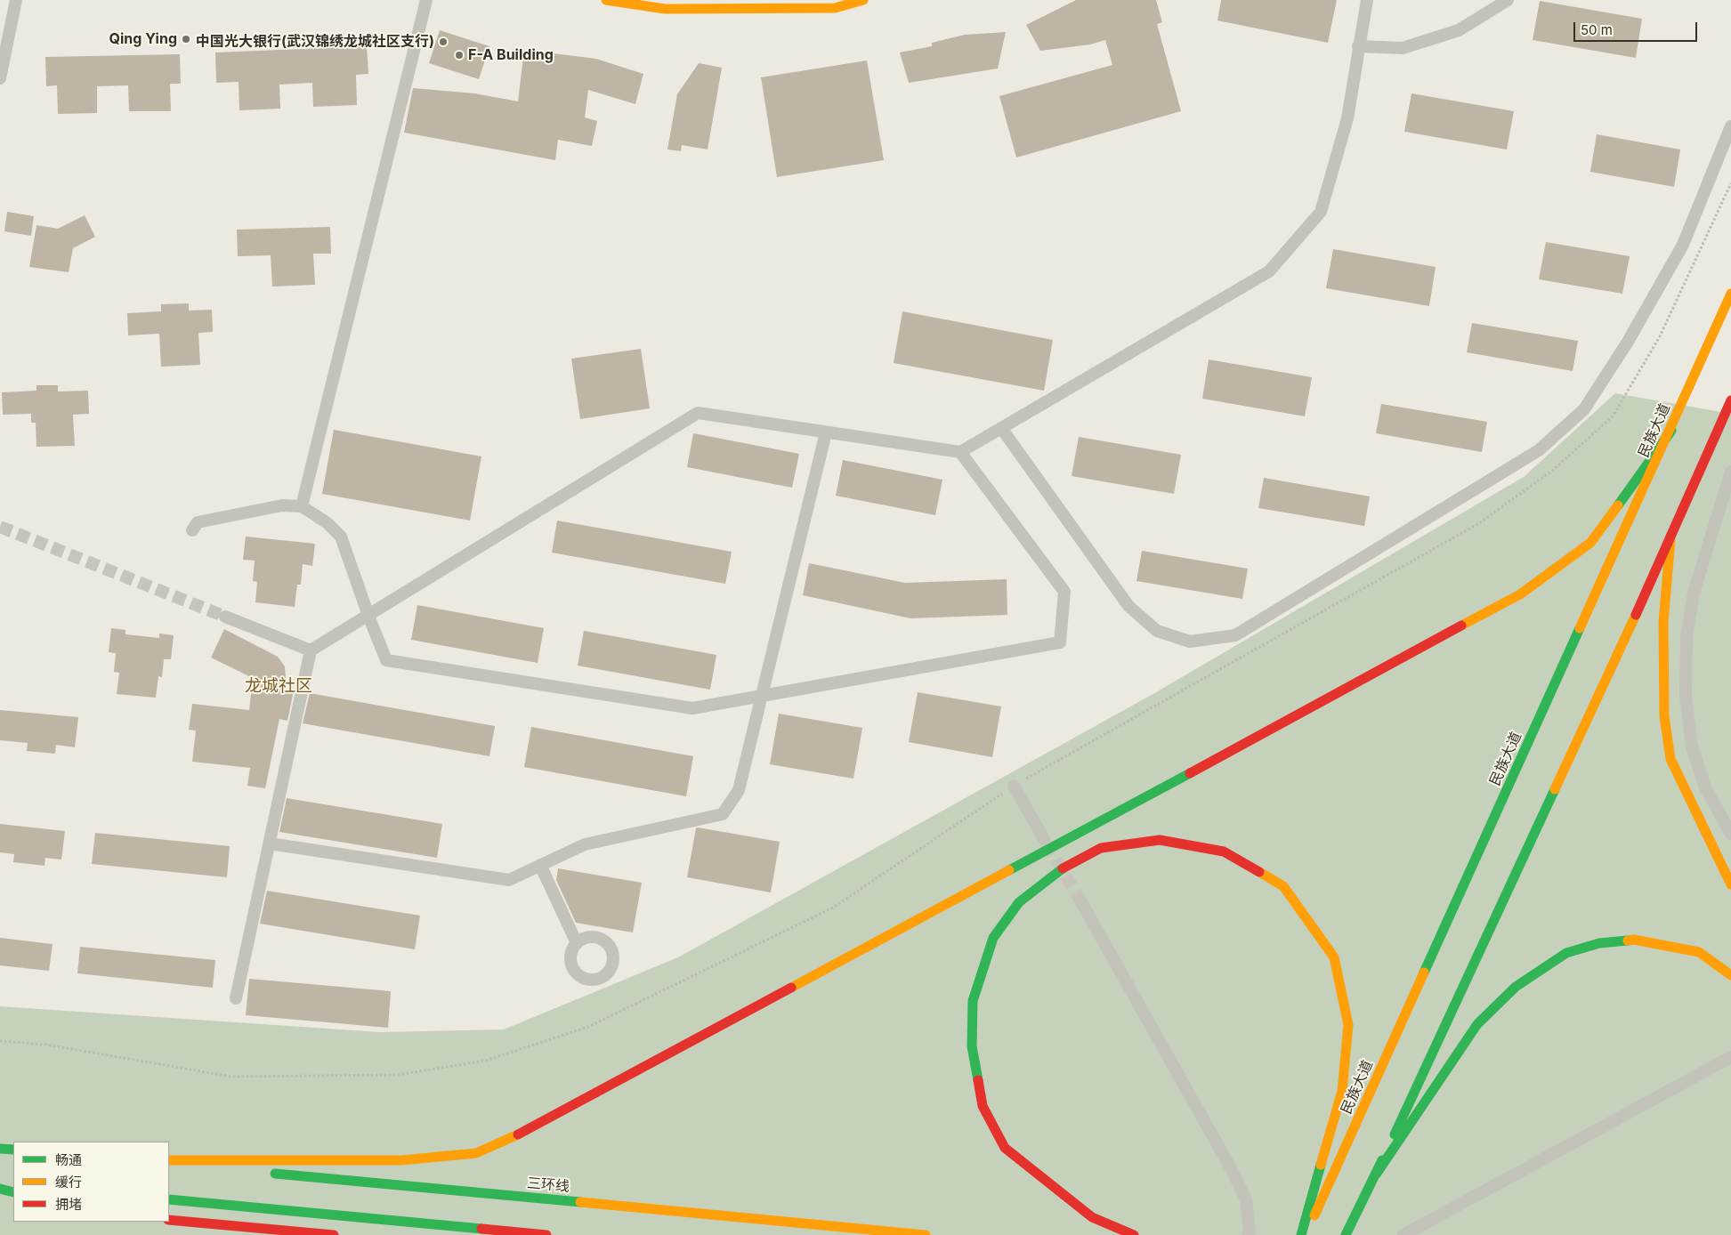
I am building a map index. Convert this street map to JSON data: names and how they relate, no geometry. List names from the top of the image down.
{
  "streets": {
    "main road": ["民族大道", "三环线"]
  },
  "districts": ["龙城社区"],
  "places": ["Qing Ying", "中国光大银行(武汉锦绣龙城社区支行)", "F-A Building"],
  "legend": ["畅通", "缓行", "拥堵"],
  "scale_bar": "50 m"
}
